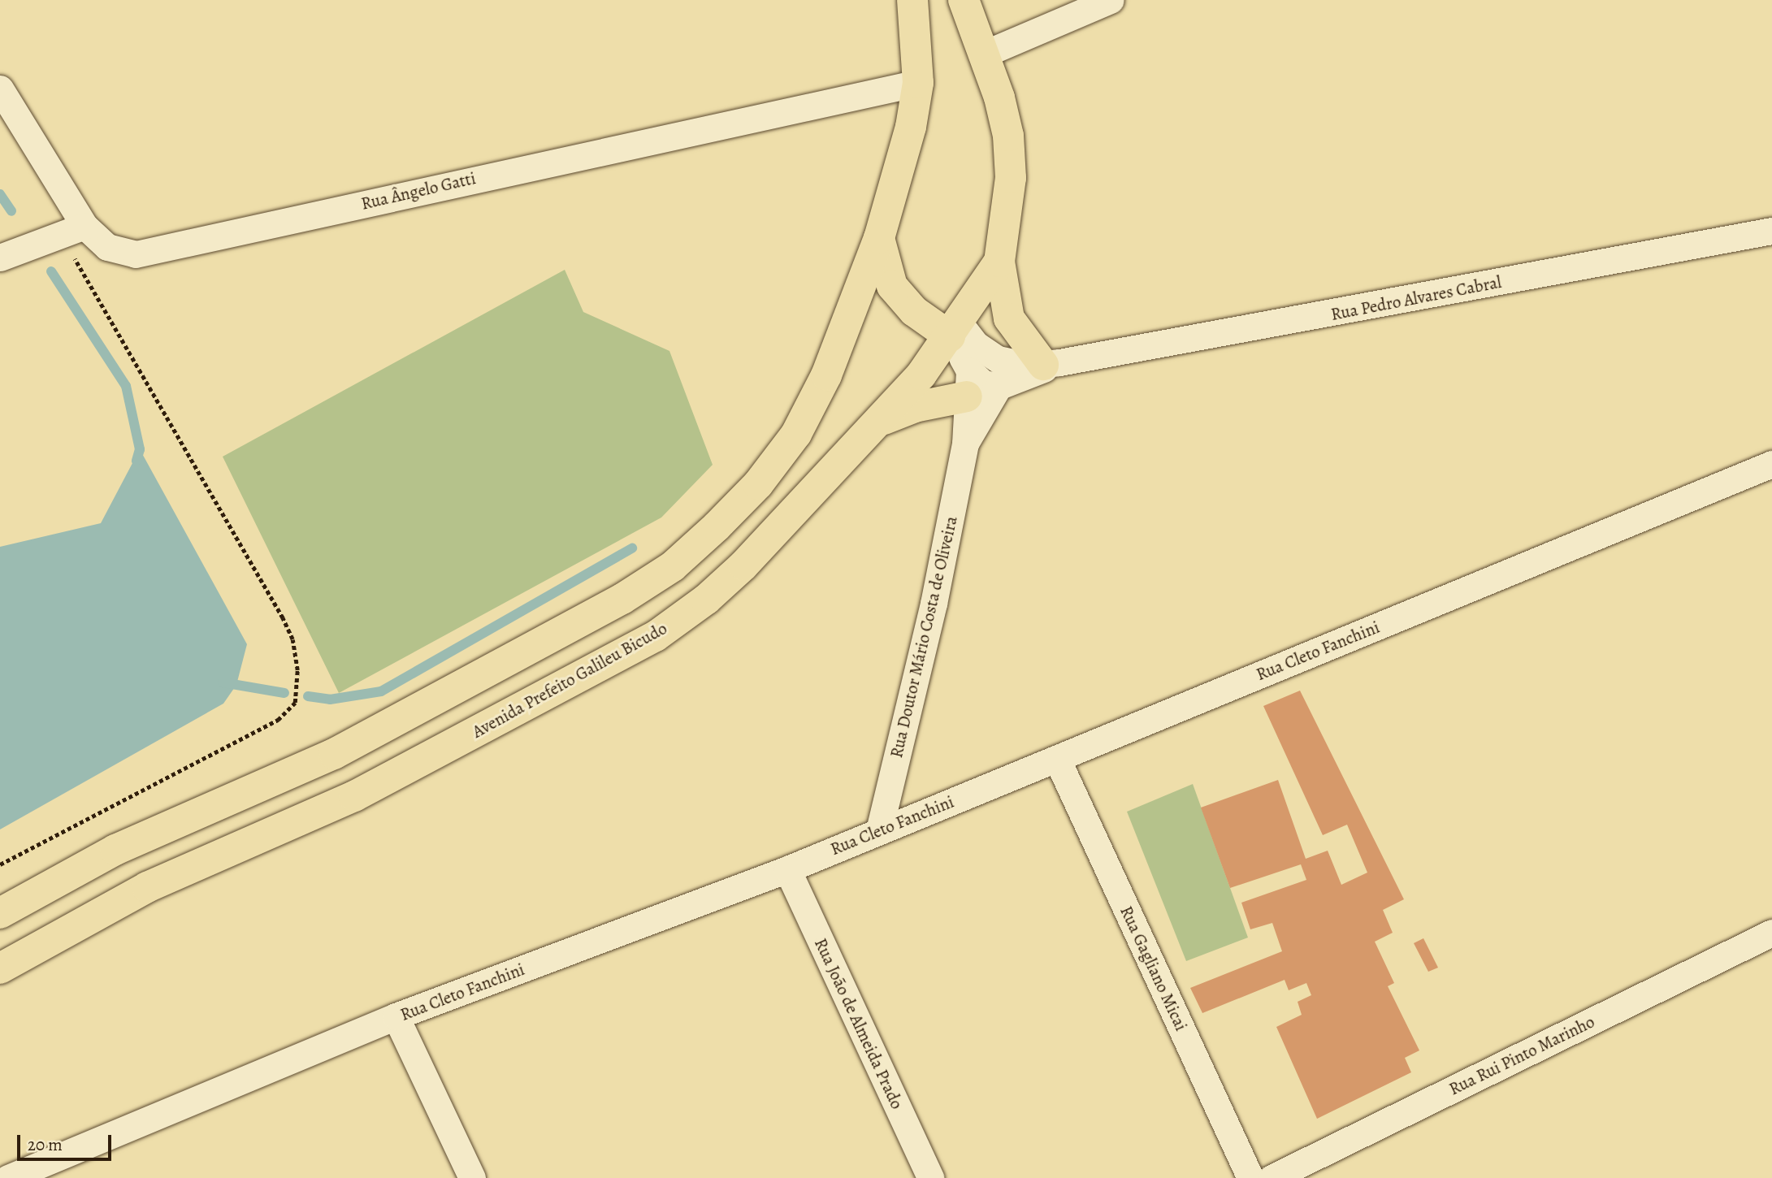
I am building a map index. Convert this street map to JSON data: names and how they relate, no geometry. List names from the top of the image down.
{
  "streets": {
    "main road": ["Avenida Prefeito Galileu Bicudo"],
    "street": [
      "Rua Ângelo Gatti",
      "Rua Pedro Alvares Cabral",
      "Rua Doutor Mário Costa de Oliveira",
      "Rua Cleto Fanchini",
      "Rua Gagliano Micai",
      "Rua João de Almeida Prado",
      "Rua Rui Pinto Marinho"
    ]
  },
  "crossings": [
    ["Rua Pedro Alvares Cabral", "Rua Doutor Mário Costa de Oliveira"],
    ["Rua Doutor Mário Costa de Oliveira", "Rua Cleto Fanchini"],
    ["Rua Cleto Fanchini", "Rua Gagliano Micai"],
    ["Rua Cleto Fanchini", "Rua João de Almeida Prado"]
  ],
  "scale_bar": "20 m"
}
